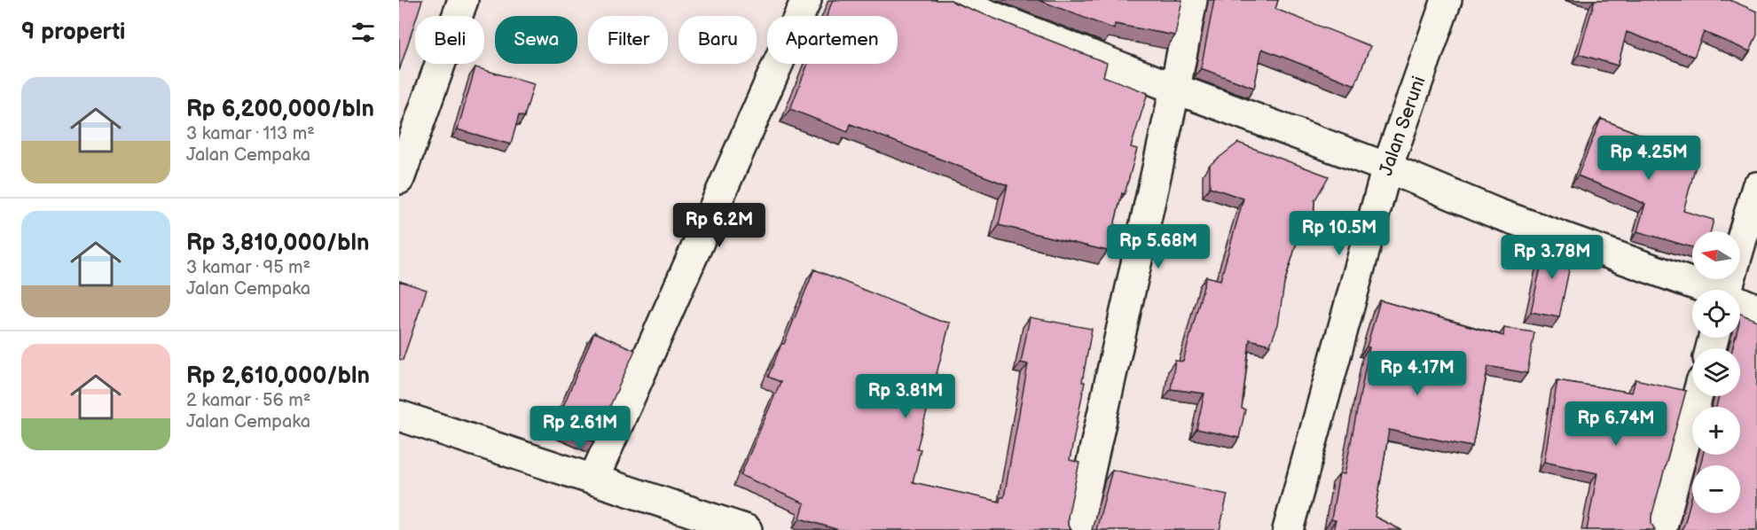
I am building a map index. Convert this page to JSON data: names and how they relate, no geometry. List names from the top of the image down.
{
  "streets": {
    "street": ["Jalan Seruni"]
  },
  "north": "left",
  "page": {
    "heading": "9 properti",
    "chip": [
      "Beli",
      "Sewa",
      "Filter",
      "Baru",
      "Apartemen"
    ],
    "list": [
      {
        "name": "Rp 6,200,000/bln",
        "note": "3 kamar · 113 m² · Jalan Cempaka"
      },
      {
        "name": "Rp 3,810,000/bln",
        "note": "3 kamar · 95 m² · Jalan Cempaka"
      },
      {
        "name": "Rp 2,610,000/bln",
        "note": "2 kamar · 56 m² · Jalan Cempaka"
      }
    ],
    "price": [
      "Rp 4.25M",
      "Rp 6.2M",
      "Rp 10.5M",
      "Rp 5.68M",
      "Rp 3.78M",
      "Rp 4.17M",
      "Rp 3.81M",
      "Rp 6.74M",
      "Rp 2.61M"
    ],
    "map_buttons": ["+", "−"]
  }
}
